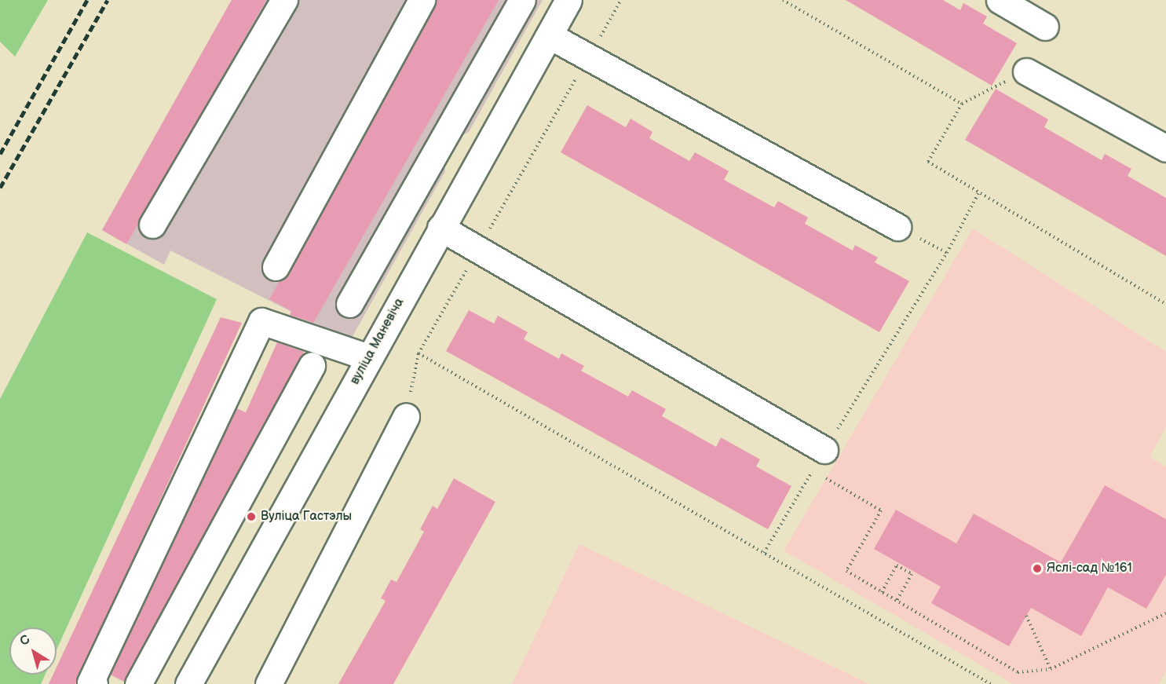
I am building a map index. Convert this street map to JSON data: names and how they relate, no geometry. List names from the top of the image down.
{
  "streets": {
    "street": ["вуліца Маневіча"]
  },
  "places": ["Вуліца Гастэлы", "Яслі-сад №161"],
  "north": "top left"
}
